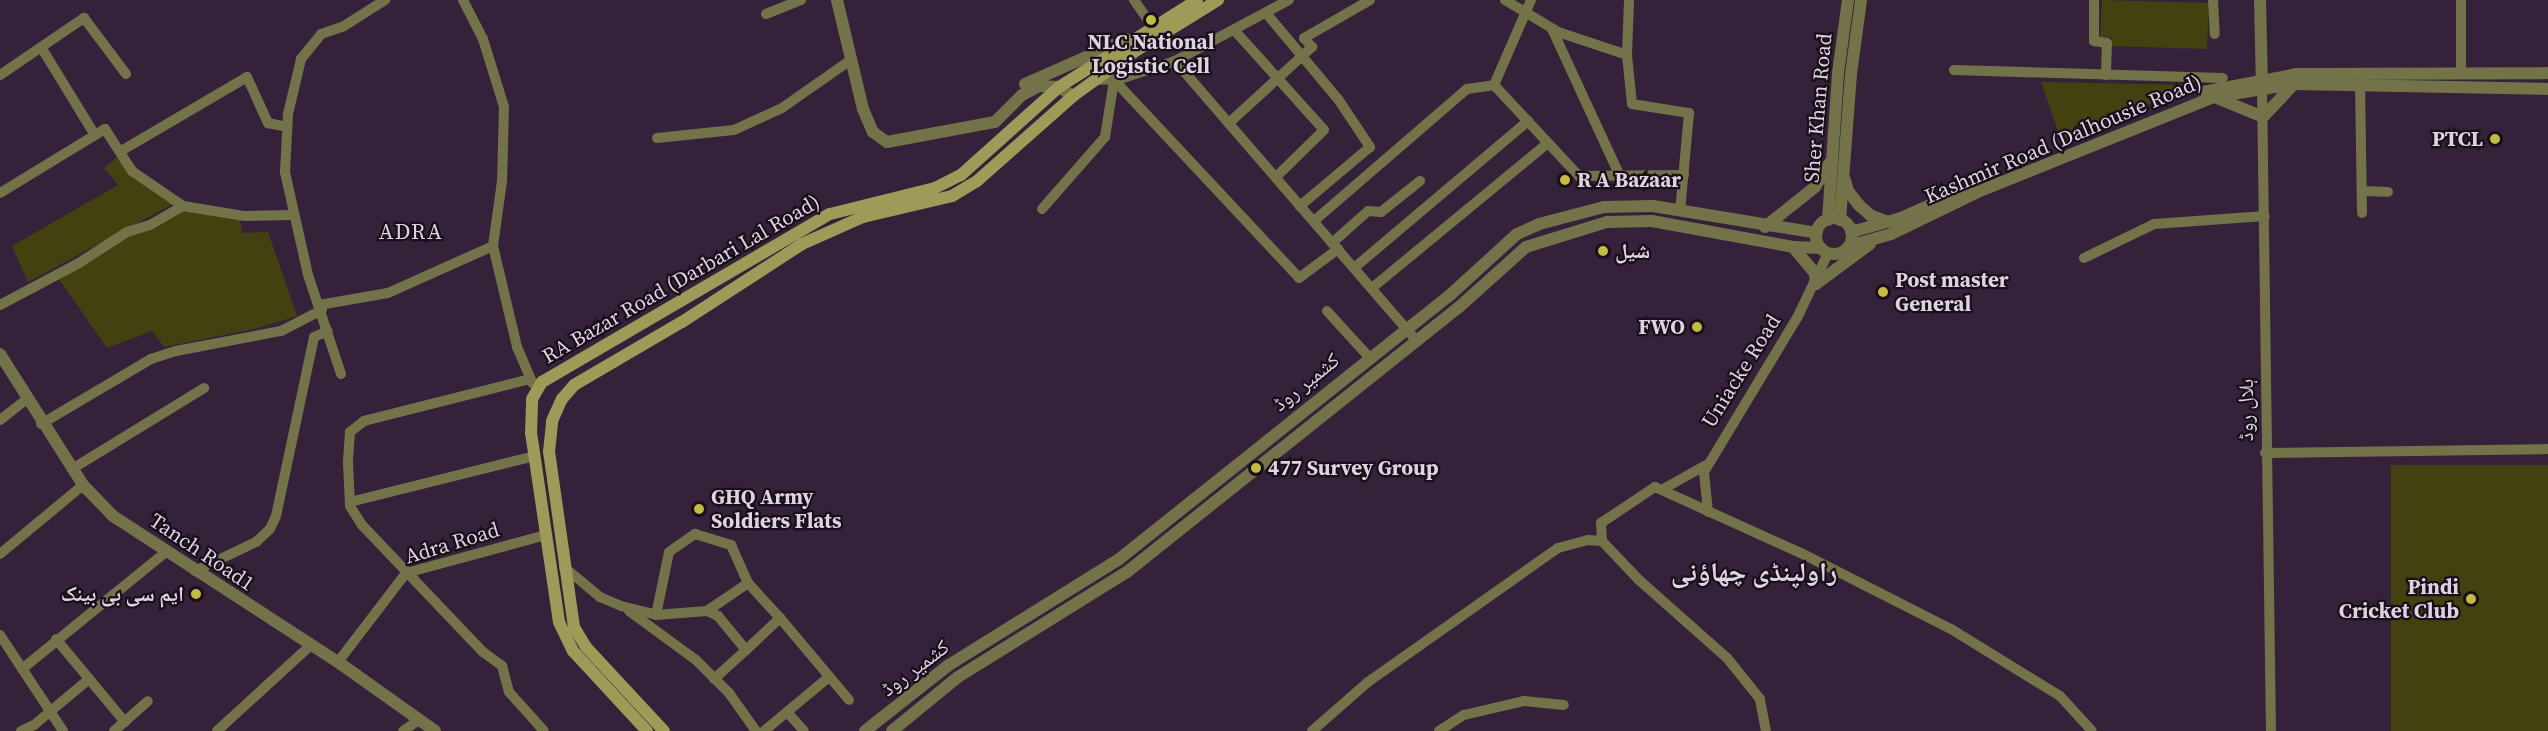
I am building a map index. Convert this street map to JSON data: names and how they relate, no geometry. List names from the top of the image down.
{
  "streets": {
    "main road": ["RA Bazar Road (Darbari Lal Road)"],
    "street": [
      "Sher Khan Road",
      "Kashmir Road (Dalhousie Road)",
      "Uniacke Road",
      "کشمیر روڈ",
      "ہلال روڈ",
      "Adra Road",
      "Tanch Road1"
    ]
  },
  "crossings": [
    ["Sher Khan Road", "Kashmir Road (Dalhousie Road)"],
    ["Sher Khan Road", "Uniacke Road"],
    ["Sher Khan Road", "کشمیر روڈ"],
    ["Kashmir Road (Dalhousie Road)", "Uniacke Road"],
    ["Kashmir Road (Dalhousie Road)", "کشمیر روڈ"],
    ["Kashmir Road (Dalhousie Road)", "ہلال روڈ"],
    ["RA Bazar Road (Darbari Lal Road)", "Adra Road"],
    ["Uniacke Road", "کشمیر روڈ"],
    ["Adra Road", "Tanch Road1"]
  ],
  "districts": ["ADRA", "راولپنڈی چھاؤنی"],
  "places": [
    "NLC National Logistic Cell",
    "PTCL",
    "R A Bazaar",
    "شیل",
    "Post master General",
    "FWO",
    "477 Survey Group",
    "GHQ Army Soldiers Flats",
    "ایم سی بی بینک",
    "Pindi Cricket Club"
  ]
}
